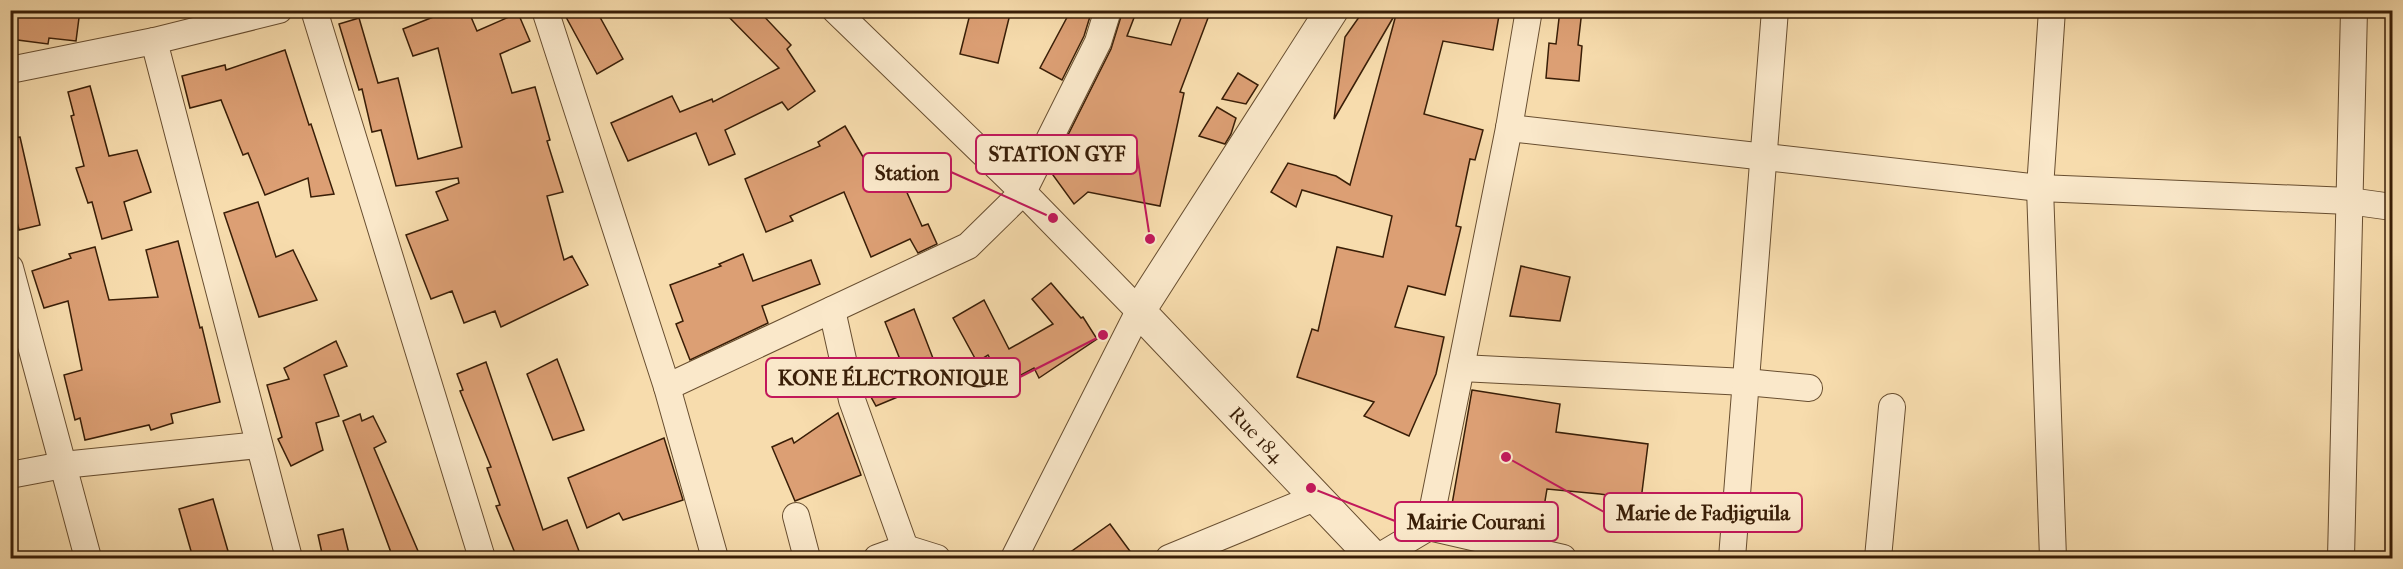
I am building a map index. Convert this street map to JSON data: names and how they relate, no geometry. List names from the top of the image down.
{
  "streets": {
    "street": ["Rue 184"]
  },
  "places": [
    "Station",
    "STATION GYF",
    "KONE ÉLECTRONIQUE",
    "Marie de Fadjiguila",
    "Mairie Courani"
  ]
}
